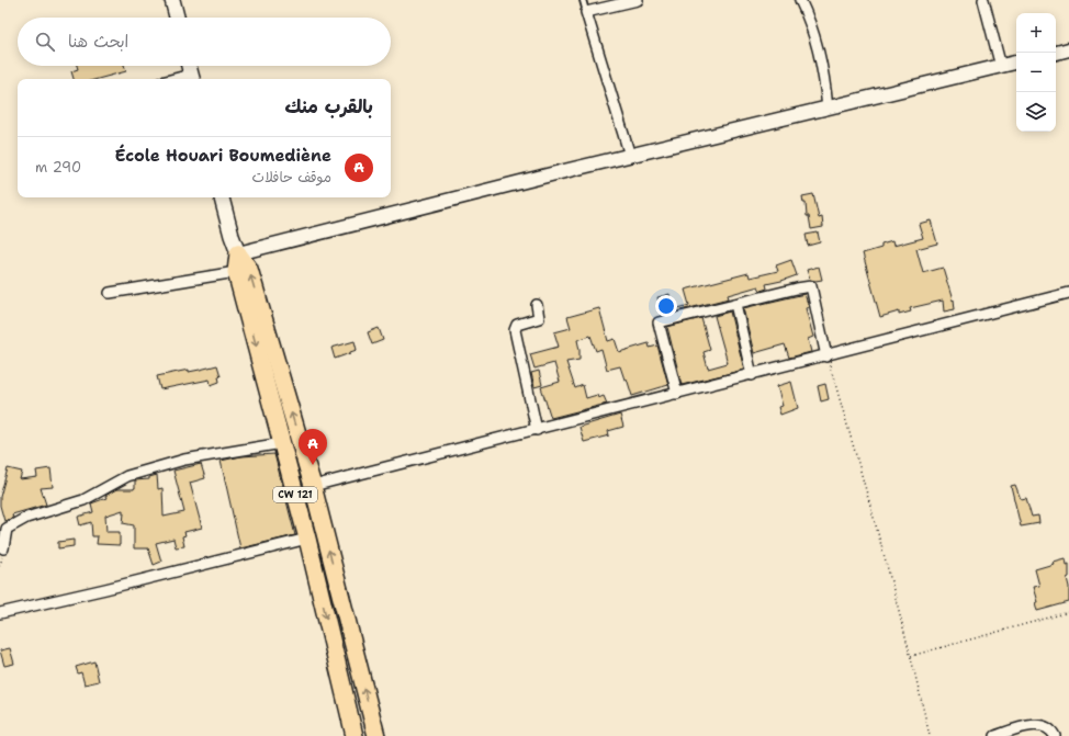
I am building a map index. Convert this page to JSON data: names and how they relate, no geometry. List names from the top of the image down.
{
  "streets": {
    "highway": ["CW 121"]
  },
  "page": {
    "map_buttons": ["+", "−"],
    "search": "ابحث هنا",
    "heading": "بالقرب منك",
    "list": [
      {
        "mark": "A",
        "name": "École Houari Boumediène",
        "note": "موقف حافلات",
        "value": "290 m"
      }
    ],
    "pins": "A"
  }
}
